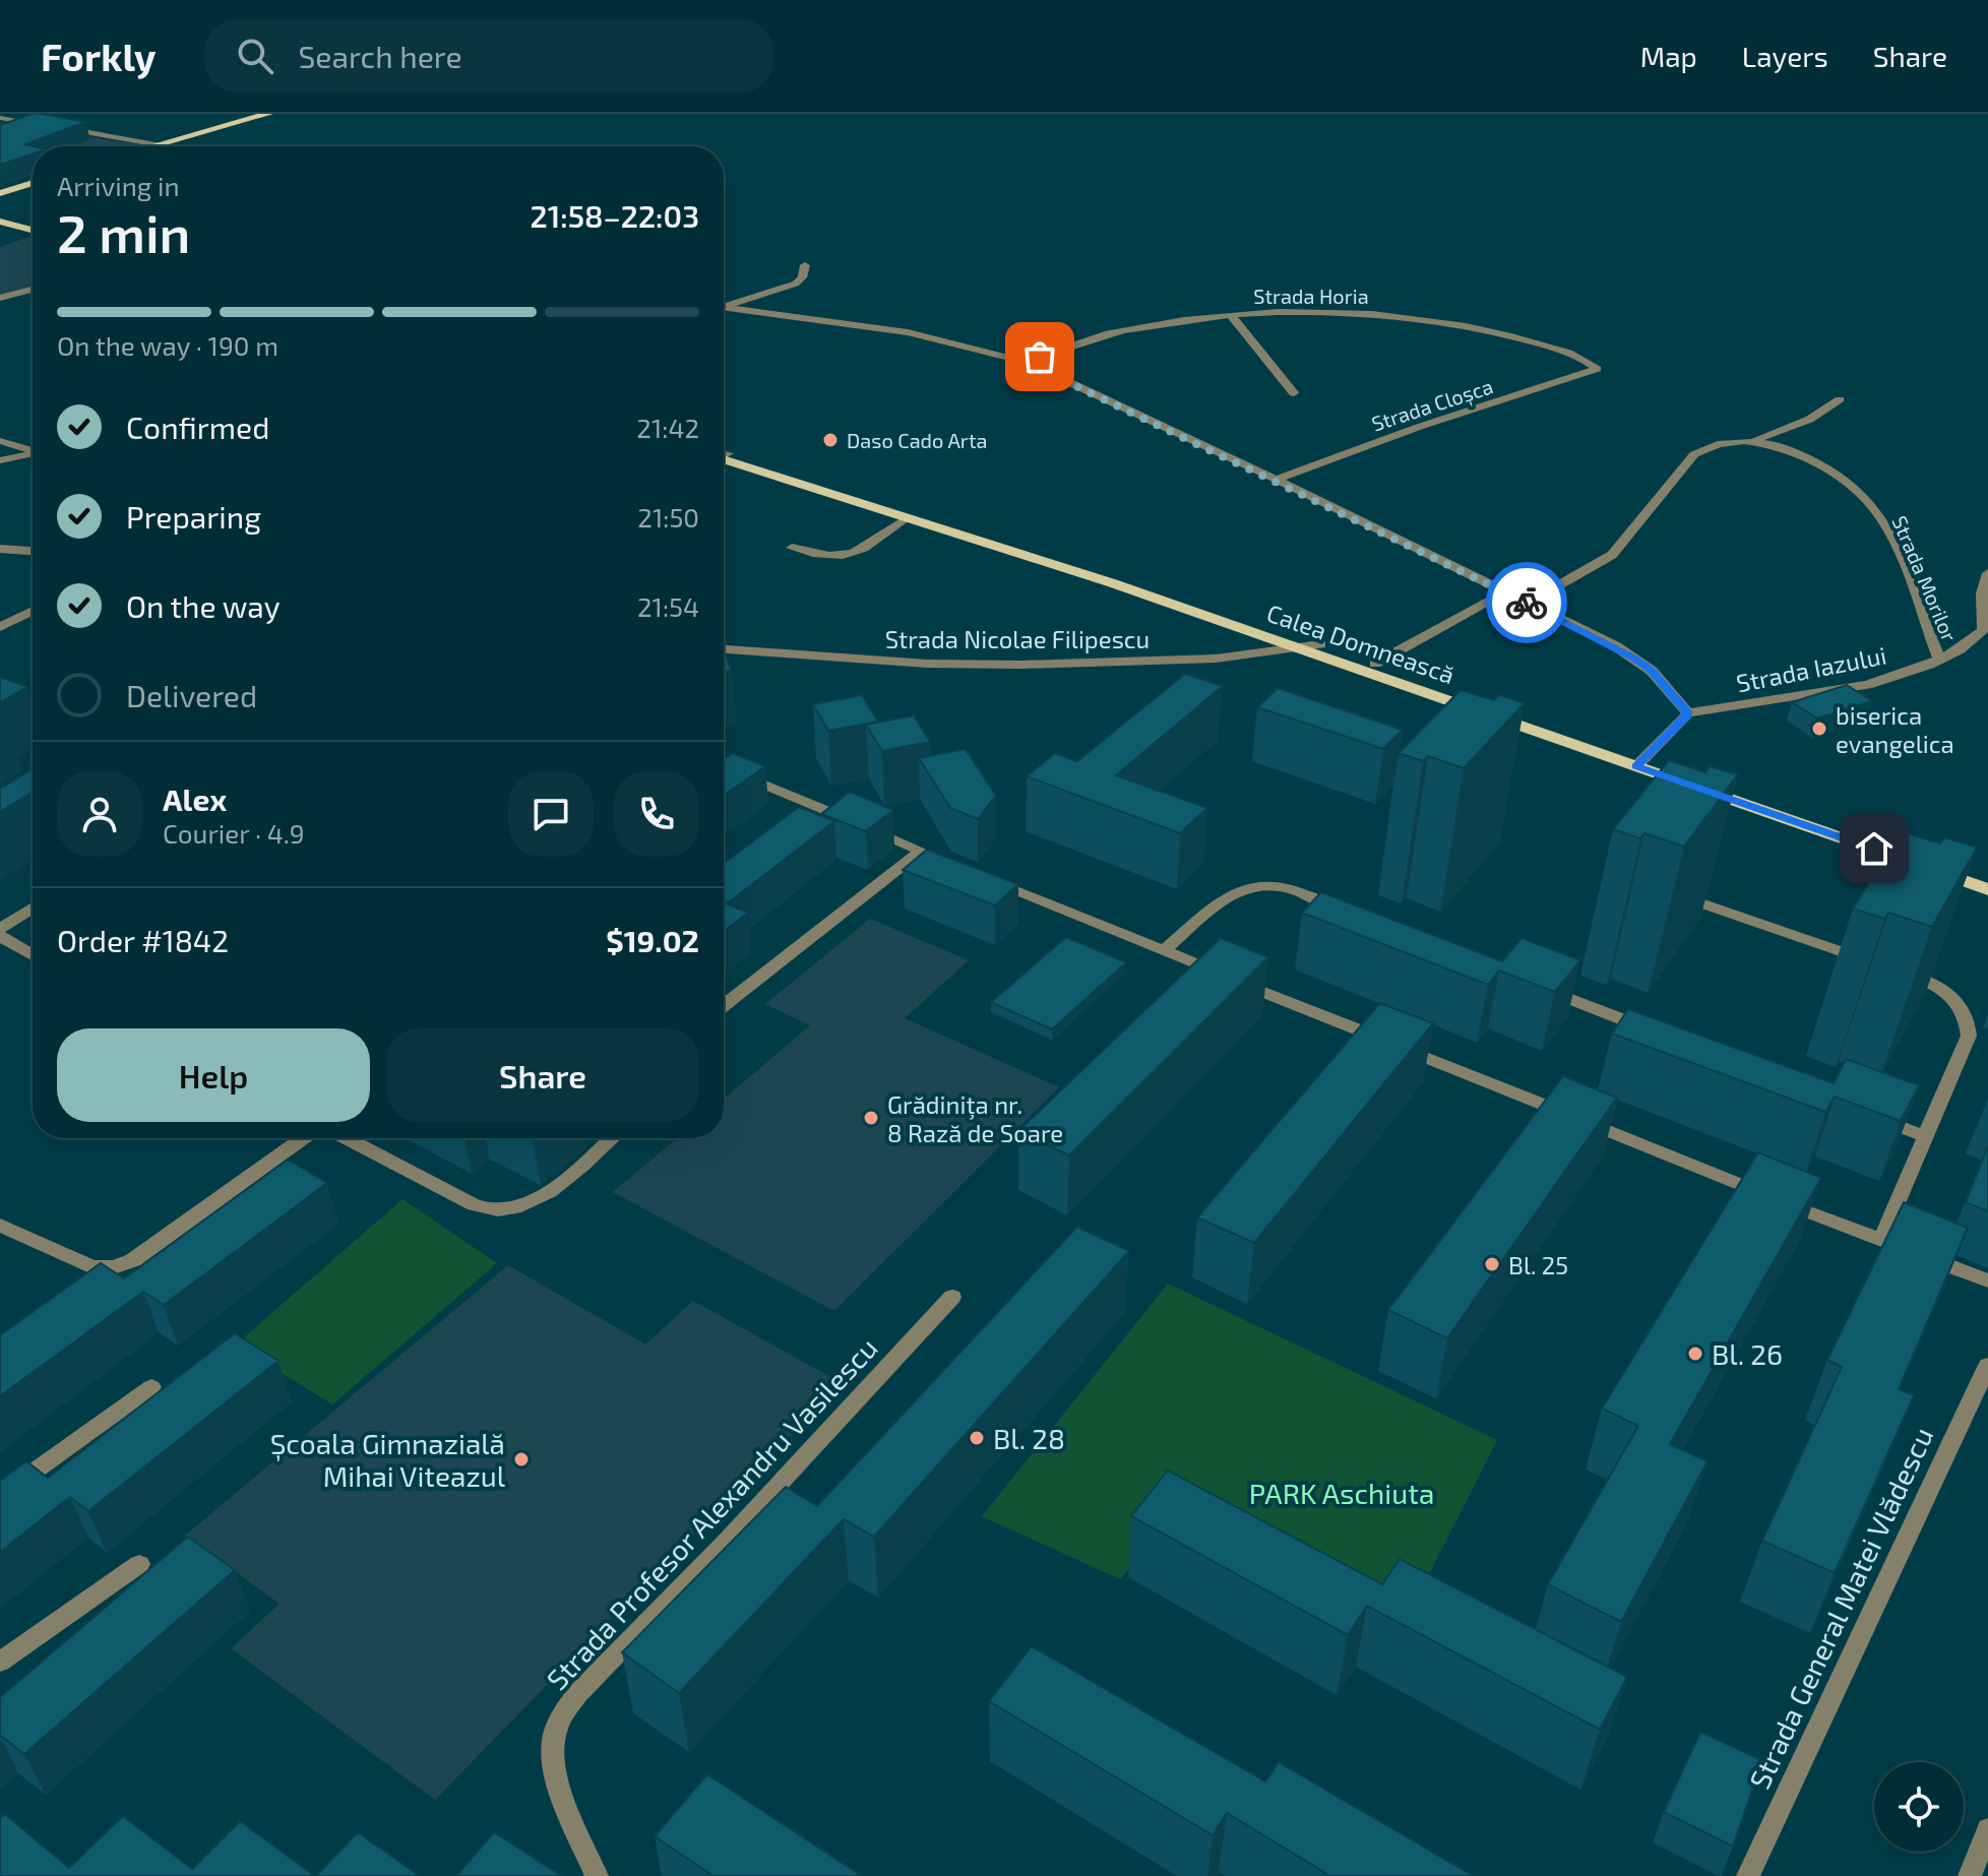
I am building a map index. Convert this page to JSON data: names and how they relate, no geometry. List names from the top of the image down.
{
  "streets": {
    "main road": ["Calea Domnească"],
    "street": [
      "Strada Horia",
      "Strada Cloșca",
      "Strada Morilor",
      "Strada Nicolae Filipescu",
      "Strada Iazului",
      "Strada Profesor Alexandru Vasilescu",
      "Strada General Matei Vlădescu"
    ]
  },
  "crossings": [
    ["Strada Horia", "Strada Cloșca"],
    ["Strada Morilor", "Strada Iazului"],
    ["Strada Nicolae Filipescu", "Calea Domnească"]
  ],
  "parks": ["PARK Aschiuta"],
  "places": [
    "Daso Cado Arta",
    "biserica evangelica",
    "Grădiniţa nr. 8 Rază de Soare",
    "Bl. 25",
    "Bl. 26",
    "Bl. 28",
    "Școala Gimnazială Mihai Viteazul"
  ],
  "page": {
    "header": "Forkly",
    "search": "Search here",
    "nav": ["Map", "Layers", "Share"],
    "heading": ["2 min", "Arriving in", "21:58–22:03"],
    "panel": [
      "Alex",
      "Courier · 4.9",
      "Order #1842",
      "$19.02"
    ],
    "bar": "On the way · 190 m",
    "list": [
      ["Confirmed", "21:42"],
      ["Preparing", "21:50"],
      ["On the way", "21:54"],
      "Delivered"
    ],
    "buttons": ["Help", "Share"]
  }
}
